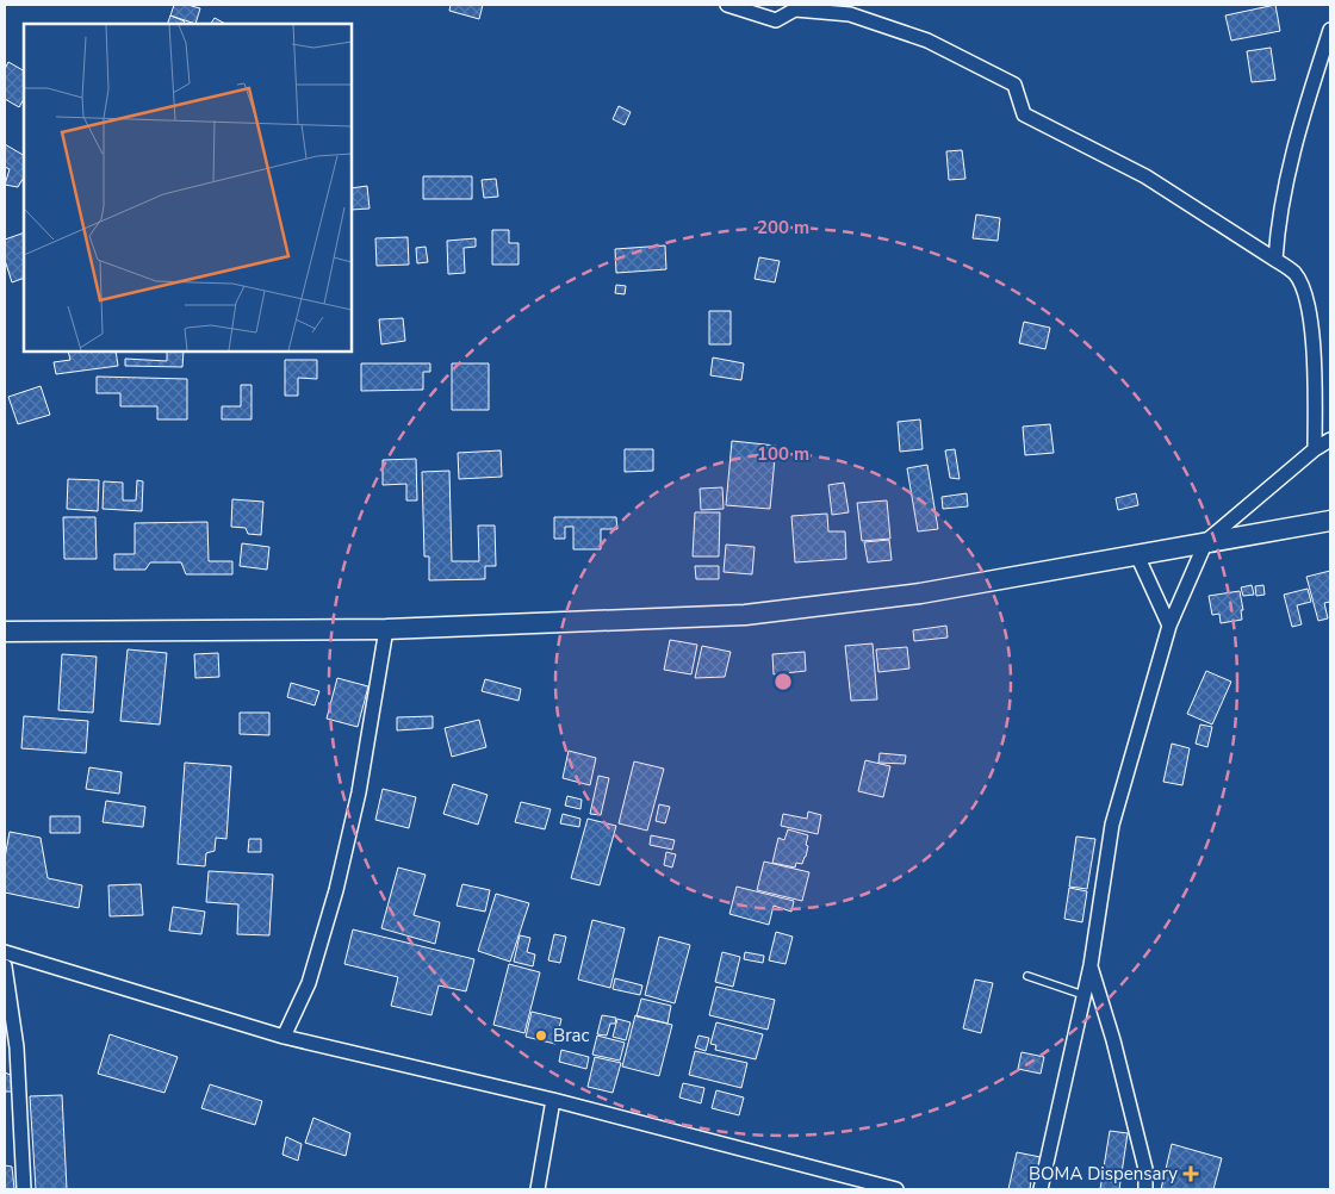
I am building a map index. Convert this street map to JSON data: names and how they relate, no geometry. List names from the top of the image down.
{
  "places": {
    "other": ["Brac"],
    "health": ["BOMA Dispensary"]
  },
  "rings": ["200 m", "100 m"]
}
